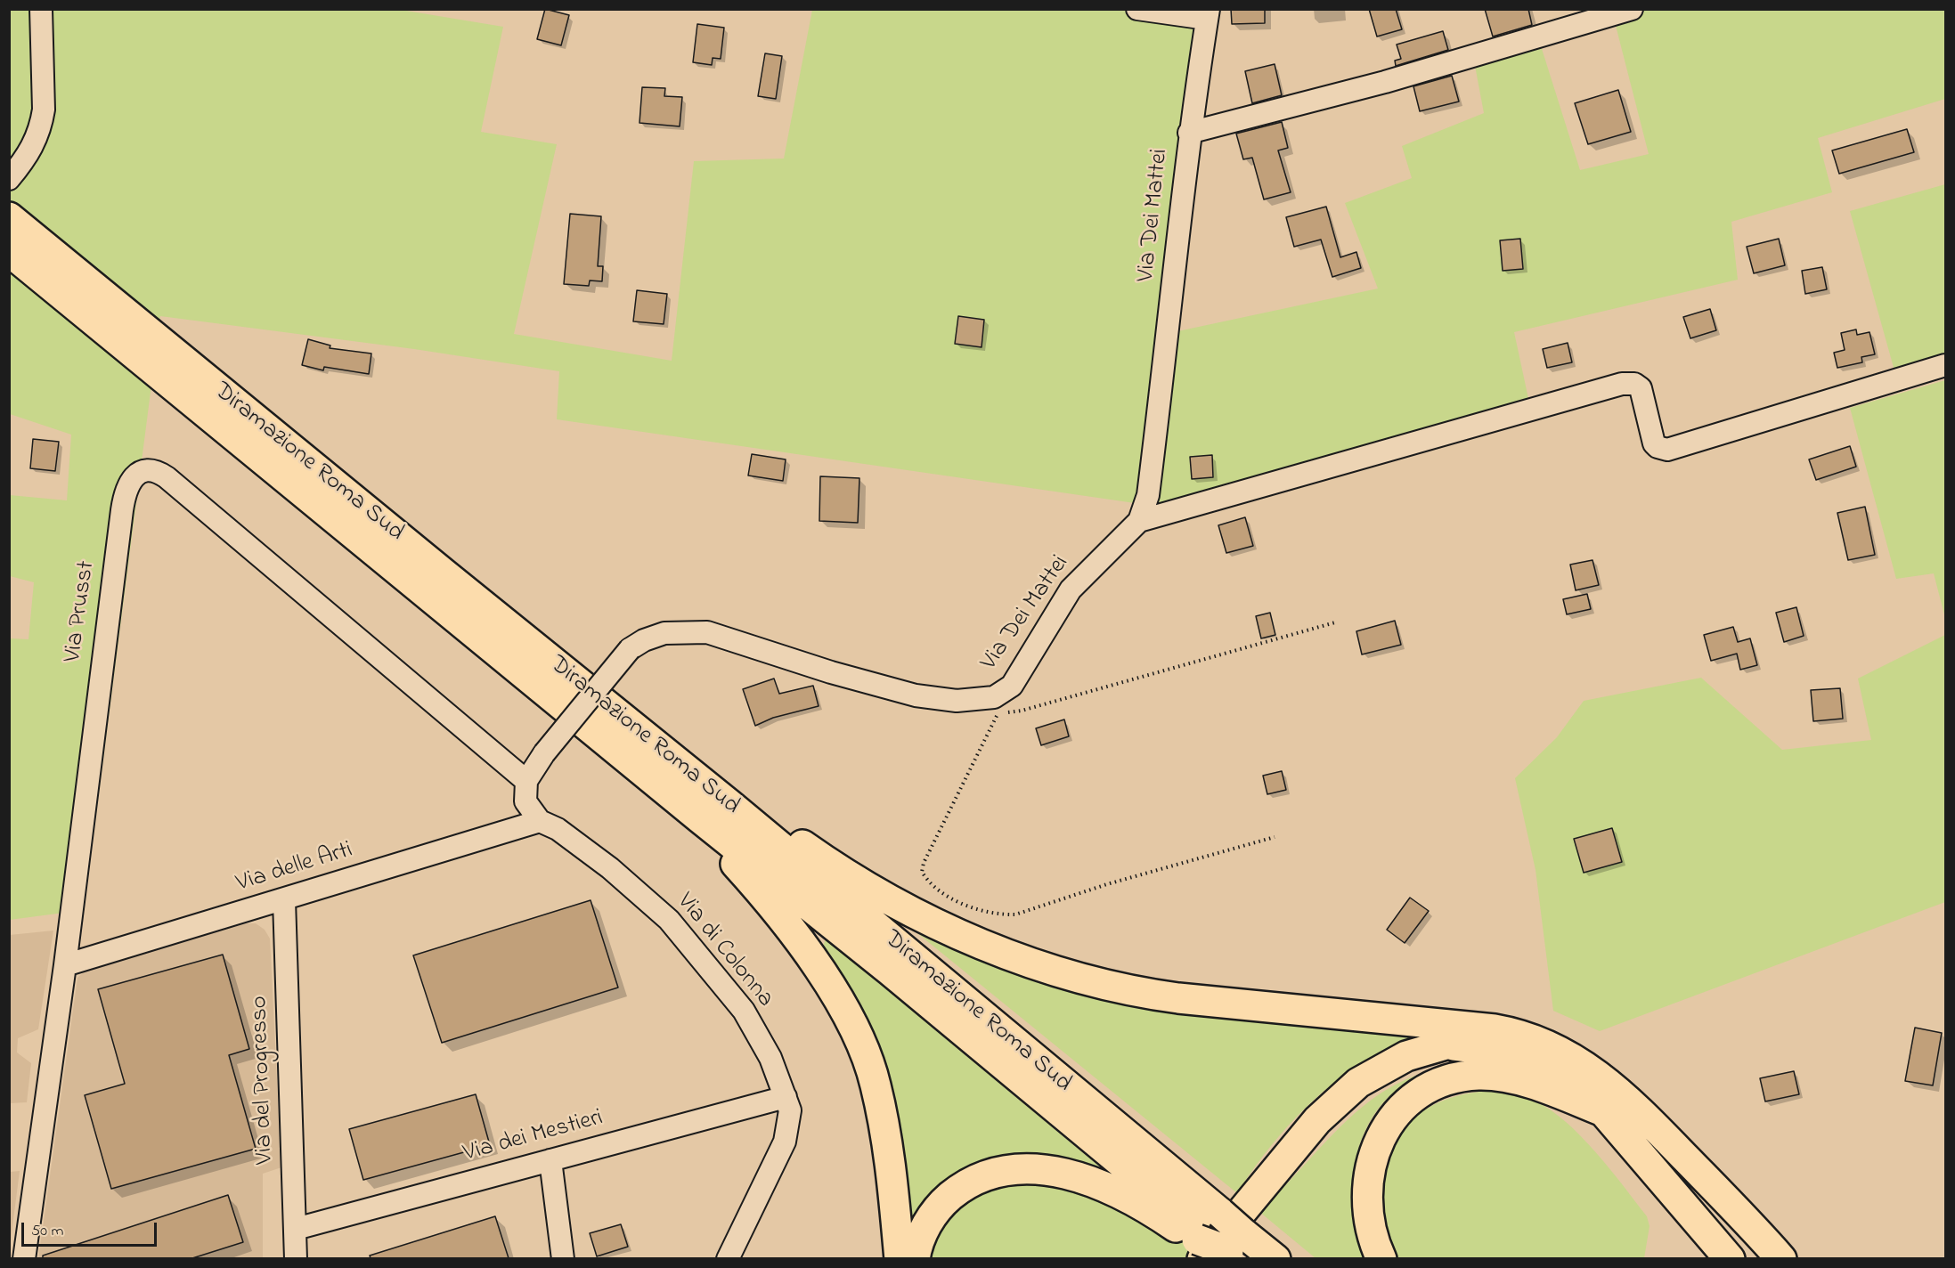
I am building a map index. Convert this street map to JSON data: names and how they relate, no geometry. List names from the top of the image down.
{
  "streets": {
    "highway": ["Diramazione Roma Sud"],
    "street": [
      "Via Dei Mattei",
      "Via Prusst",
      "Via delle Arti",
      "Via di Colonna",
      "Via del Progresso",
      "Via dei Mestieri"
    ]
  },
  "crossings": [
    ["Via Dei Mattei", "Via Prusst"],
    ["Via Dei Mattei", "Via di Colonna"],
    ["Via Prusst", "Via delle Arti"],
    ["Via Prusst", "Via di Colonna"],
    ["Via delle Arti", "Via di Colonna"],
    ["Via delle Arti", "Via del Progresso"],
    ["Via di Colonna", "Via dei Mestieri"],
    ["Via del Progresso", "Via dei Mestieri"]
  ],
  "scale_bar": "50 m"
}
